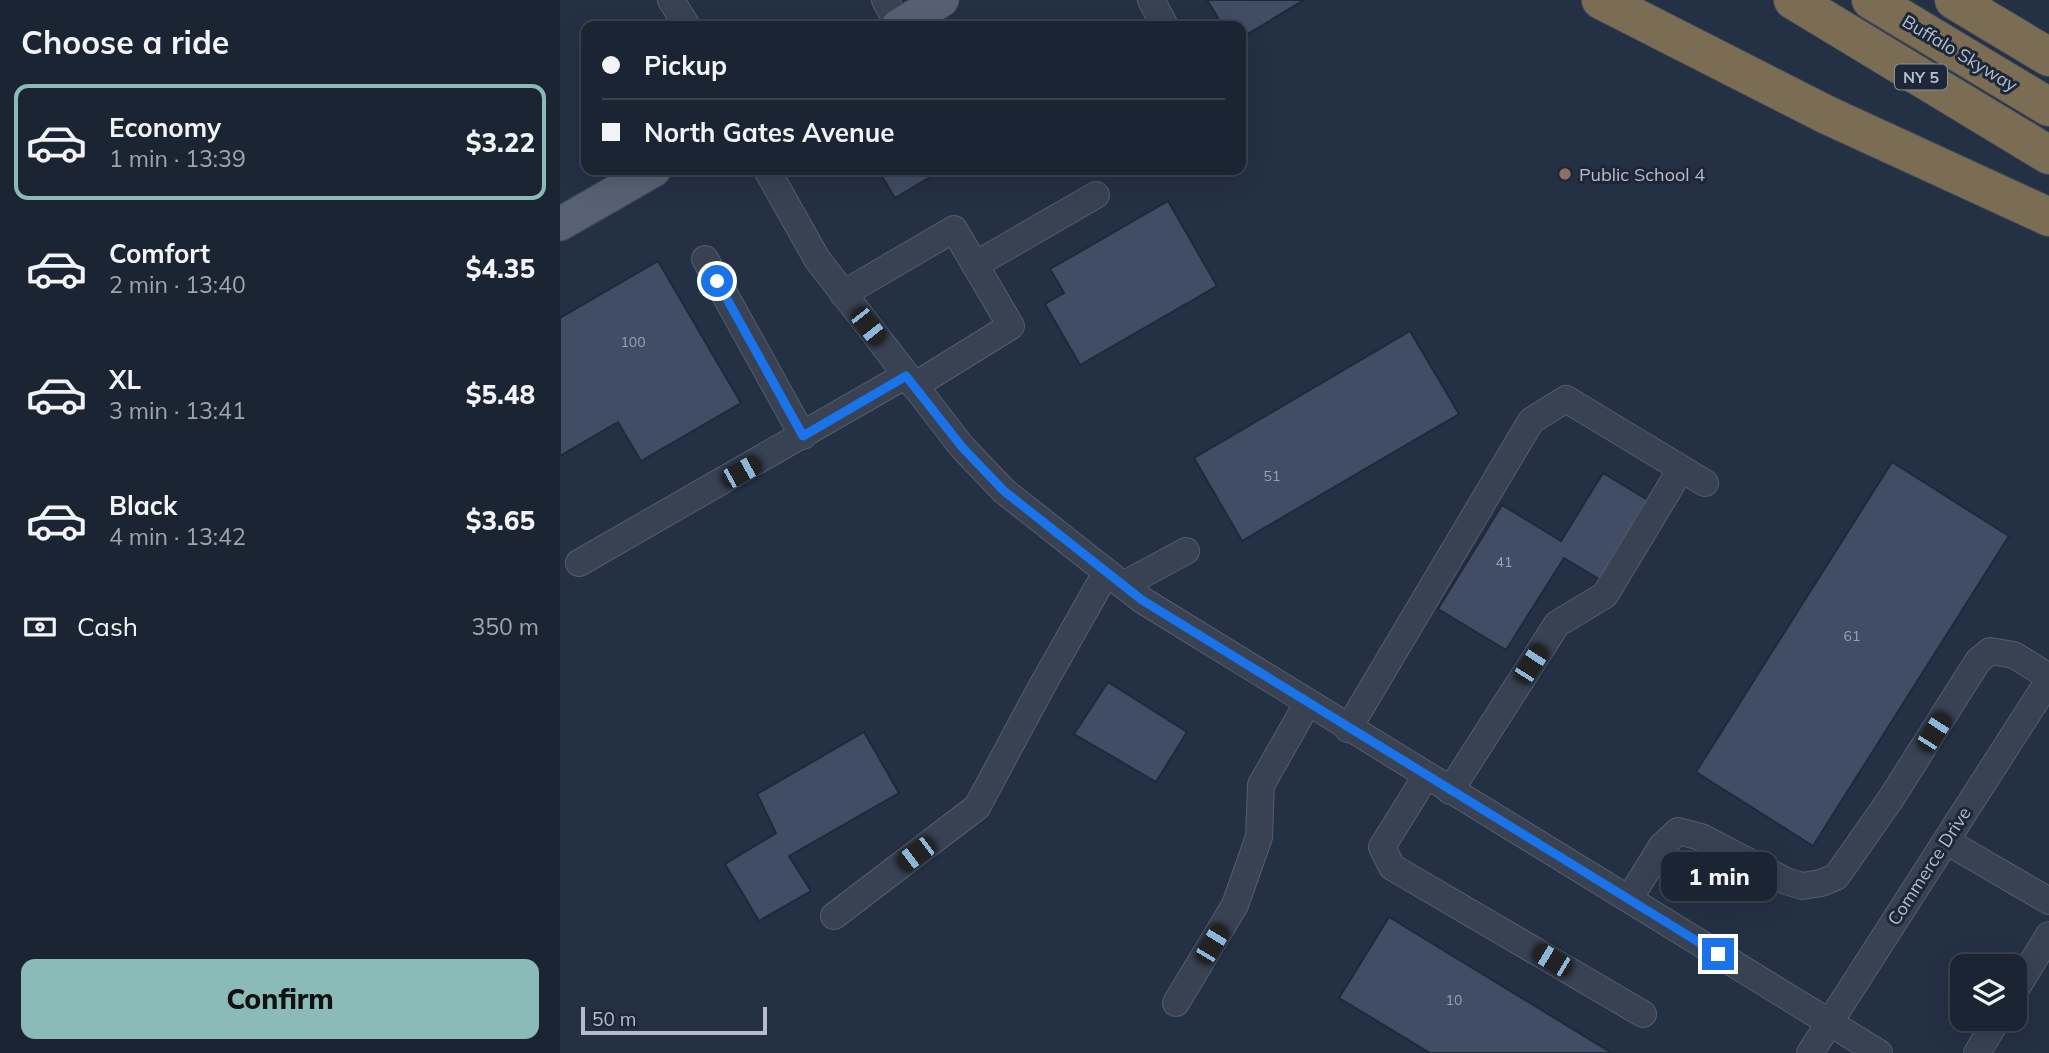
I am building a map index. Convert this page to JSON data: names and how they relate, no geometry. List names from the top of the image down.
{
  "streets": {
    "highway": ["Buffalo Skyway", "NY 5"],
    "street": ["Commerce Drive"]
  },
  "places": ["Public School 4"],
  "house_numbers": [
    "100",
    "51",
    "41",
    "61",
    "10"
  ],
  "scale_bar": "50 m",
  "page": {
    "heading": "Choose a ride",
    "banner": ["Pickup", "North Gates Avenue"],
    "list": [
      {
        "name": "Economy",
        "note": "1 min · 13:39",
        "value": "$3.22"
      },
      {
        "name": "Comfort",
        "note": "2 min · 13:40",
        "value": "$4.35"
      },
      {
        "name": "XL",
        "note": "3 min · 13:41",
        "value": "$5.48"
      },
      {
        "name": "Black",
        "note": "4 min · 13:42",
        "value": "$3.65"
      }
    ],
    "pay": ["Cash", "350 m"],
    "bubble": "1 min",
    "buttons": "Confirm",
    "scale": "50 m"
  }
}
